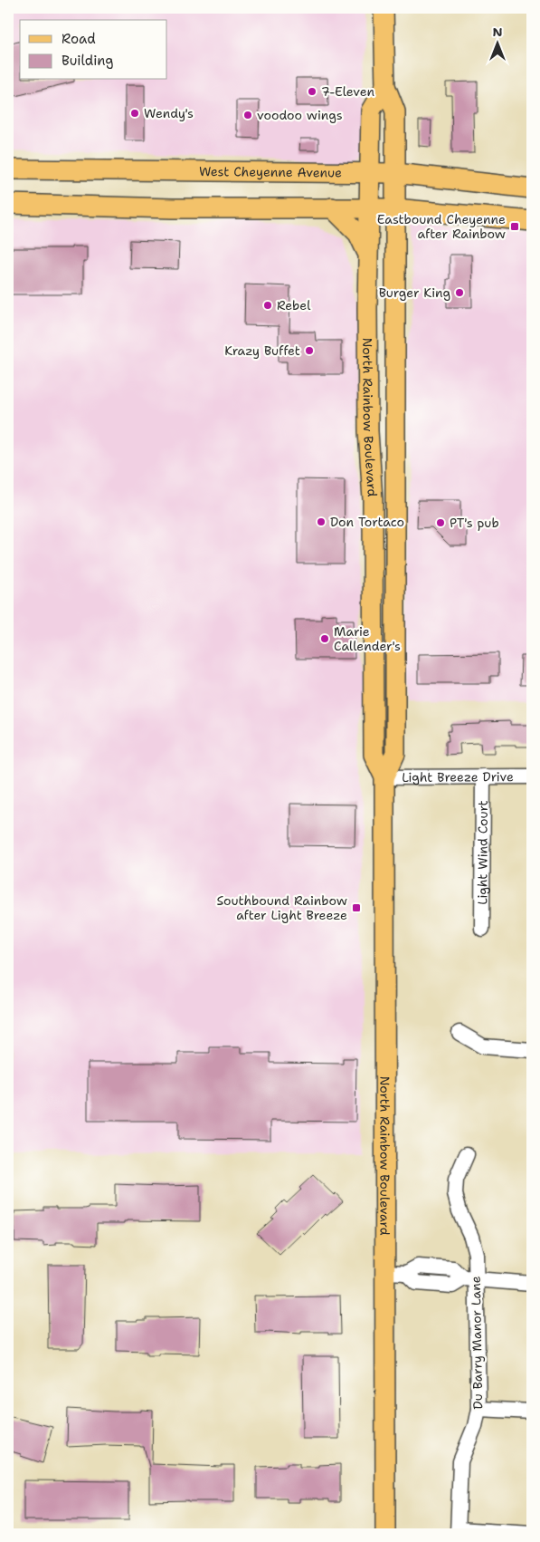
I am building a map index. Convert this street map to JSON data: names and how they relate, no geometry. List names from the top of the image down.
{
  "streets": {
    "main road": ["West Cheyenne Avenue", "North Rainbow Boulevard"],
    "street": ["Light Breeze Drive", "Light Wind Court", "Du Barry Manor Lane"]
  },
  "crossings": [
    ["West Cheyenne Avenue", "North Rainbow Boulevard"],
    ["North Rainbow Boulevard", "Light Breeze Drive"],
    ["Light Breeze Drive", "Light Wind Court"]
  ],
  "places": {
    "other": [
      "7-Eleven",
      "Wendy's",
      "voodoo wings",
      "Burger King",
      "Rebel",
      "Krazy Buffet",
      "Don Tortaco",
      "PT's pub",
      "Marie Callender's"
    ],
    "transit": ["Eastbound Cheyenne after Rainbow", "Southbound Rainbow after Light Breeze"]
  },
  "legend": ["Road", "Building"],
  "north": "top"
}
